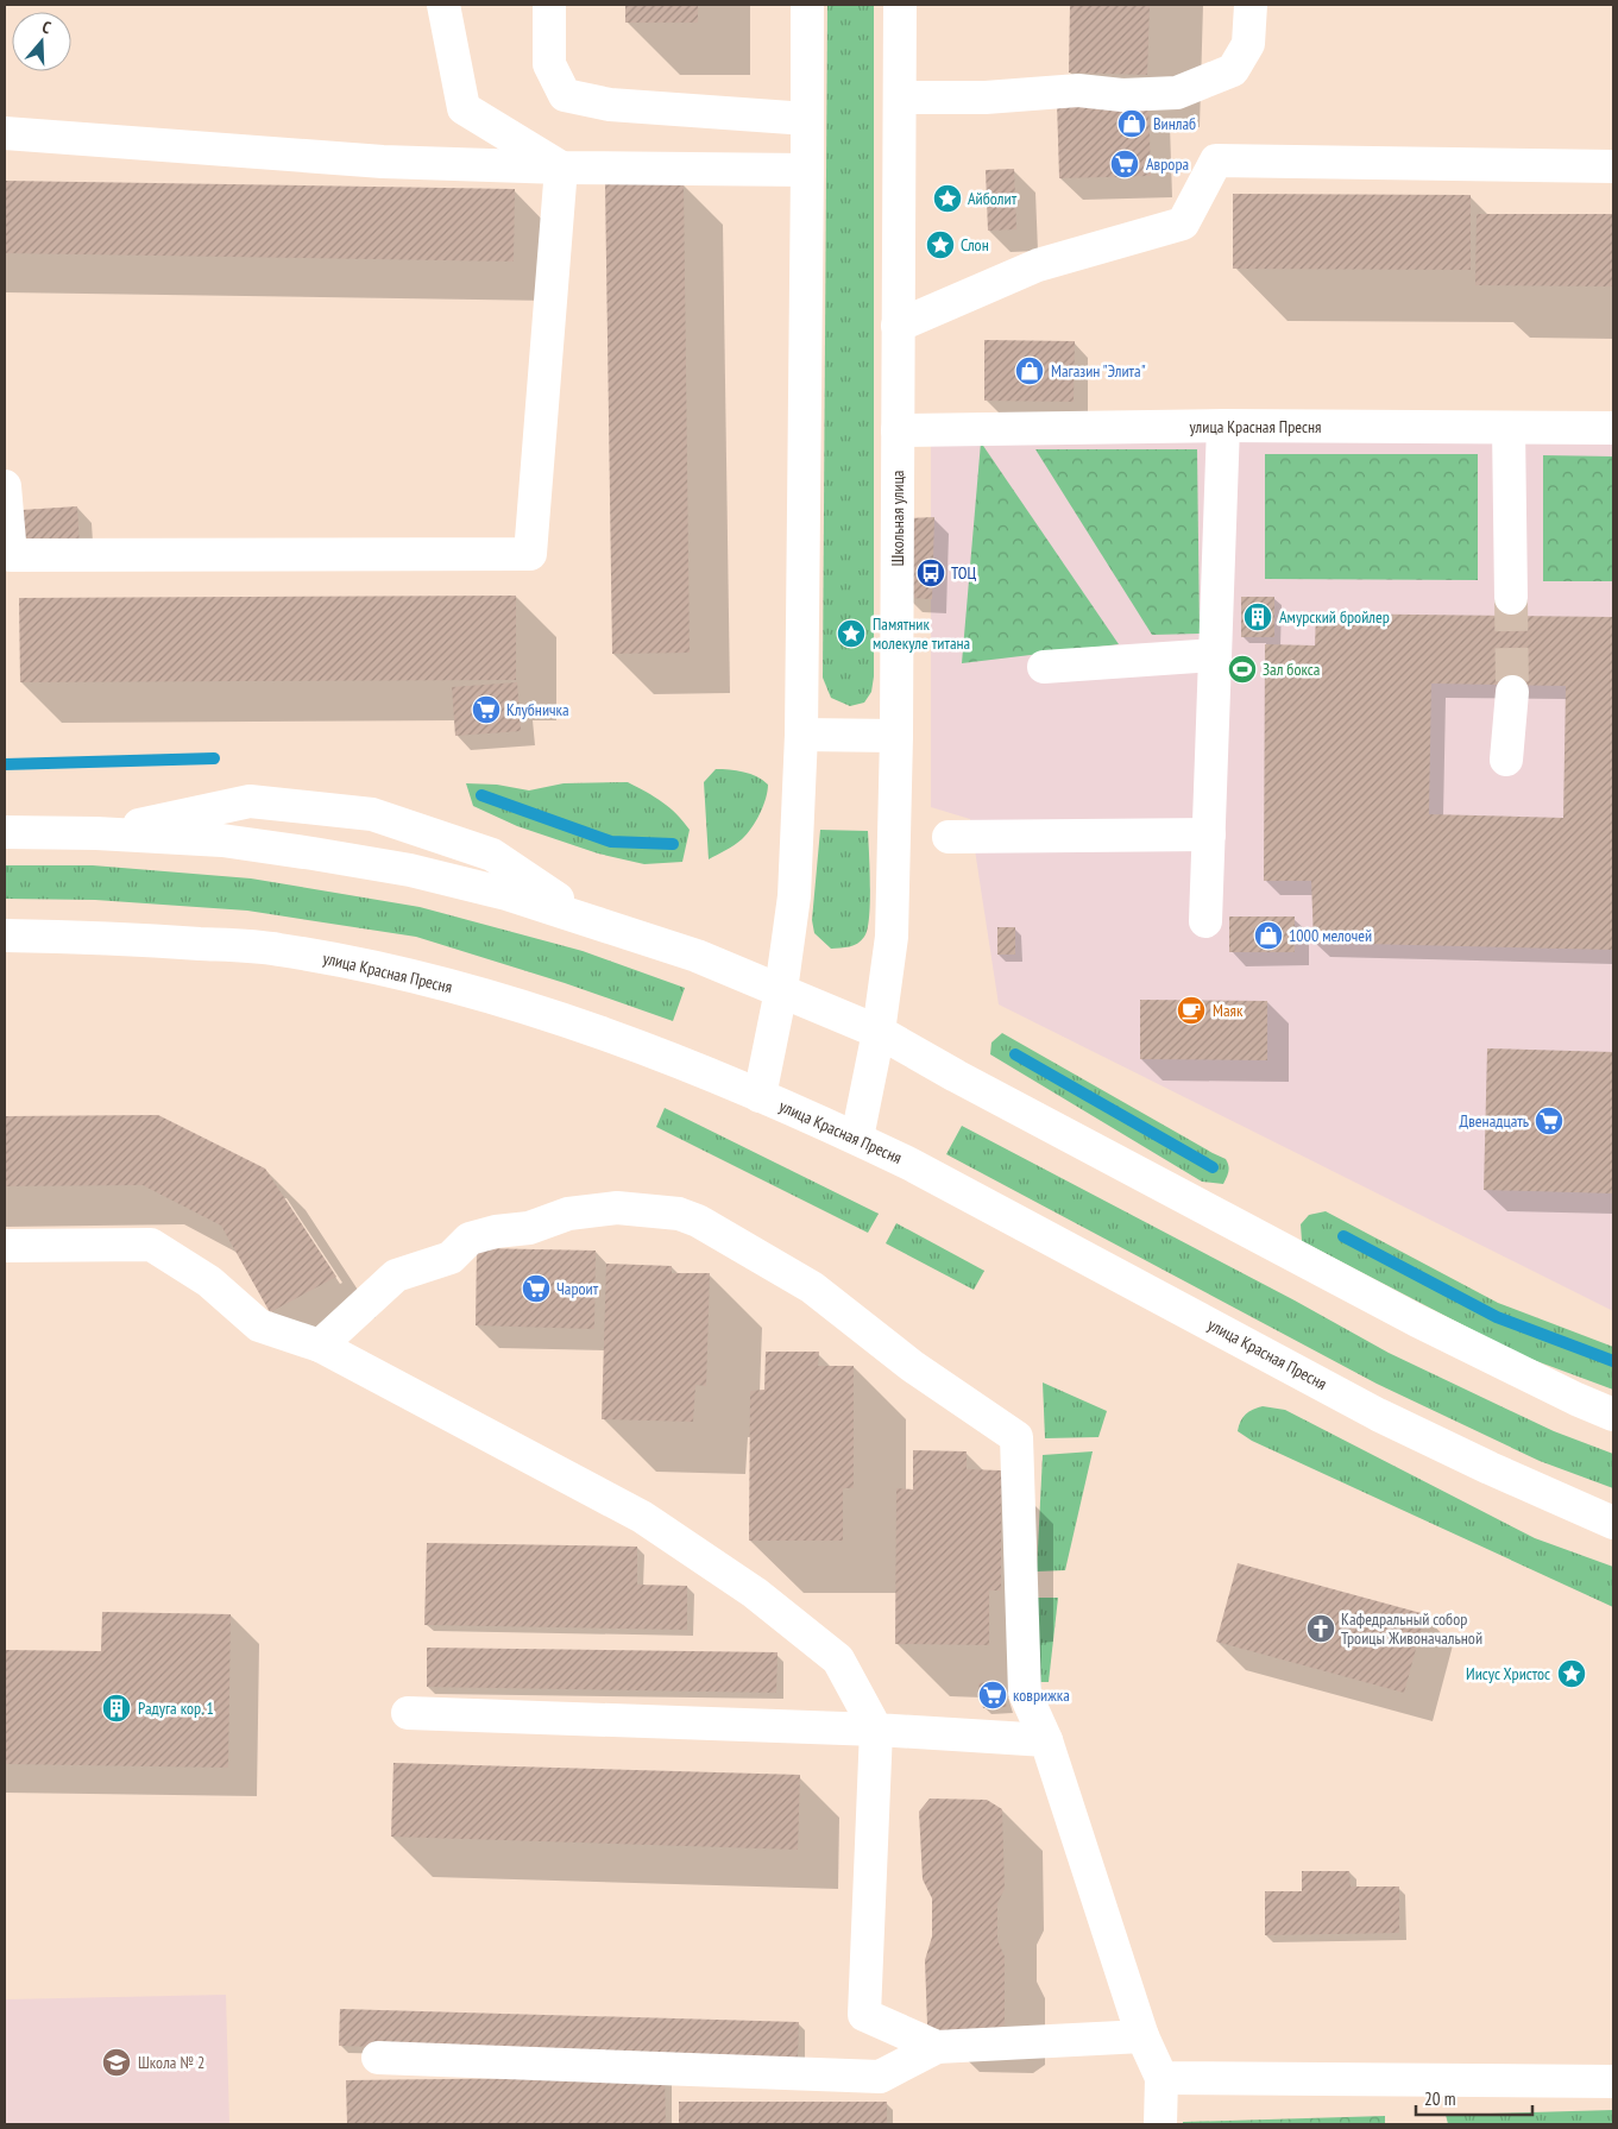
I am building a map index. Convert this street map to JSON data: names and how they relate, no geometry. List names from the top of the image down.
{
  "streets": {
    "street": ["улица Красная Пресня", "Школьная улица"]
  },
  "crossings": [
    ["улица Красная Пресня", "Школьная улица"]
  ],
  "places": {
    "shop": ["Винлаб", "Магазин \"Элита\"", "1000 мелочей"],
    "supermarket": [
      "Аврора",
      "Клубничка",
      "Двенадцать",
      "Чароит",
      "коврижка"
    ],
    "place": [
      "Айболит",
      "Слон",
      "Памятник молекуле титана",
      "Иисус Христос"
    ],
    "bus stop": ["ТОЦ"],
    "building": ["Амурский бройлер", "Радуга кор. 1"],
    "sports": ["Зал бокса"],
    "cafe": ["Маяк"],
    "church": ["Кафедральный собор Троицы Живоначальной"],
    "school or university": ["Школа № 2"]
  },
  "scale_bar": "20 m",
  "north": "top"
}
